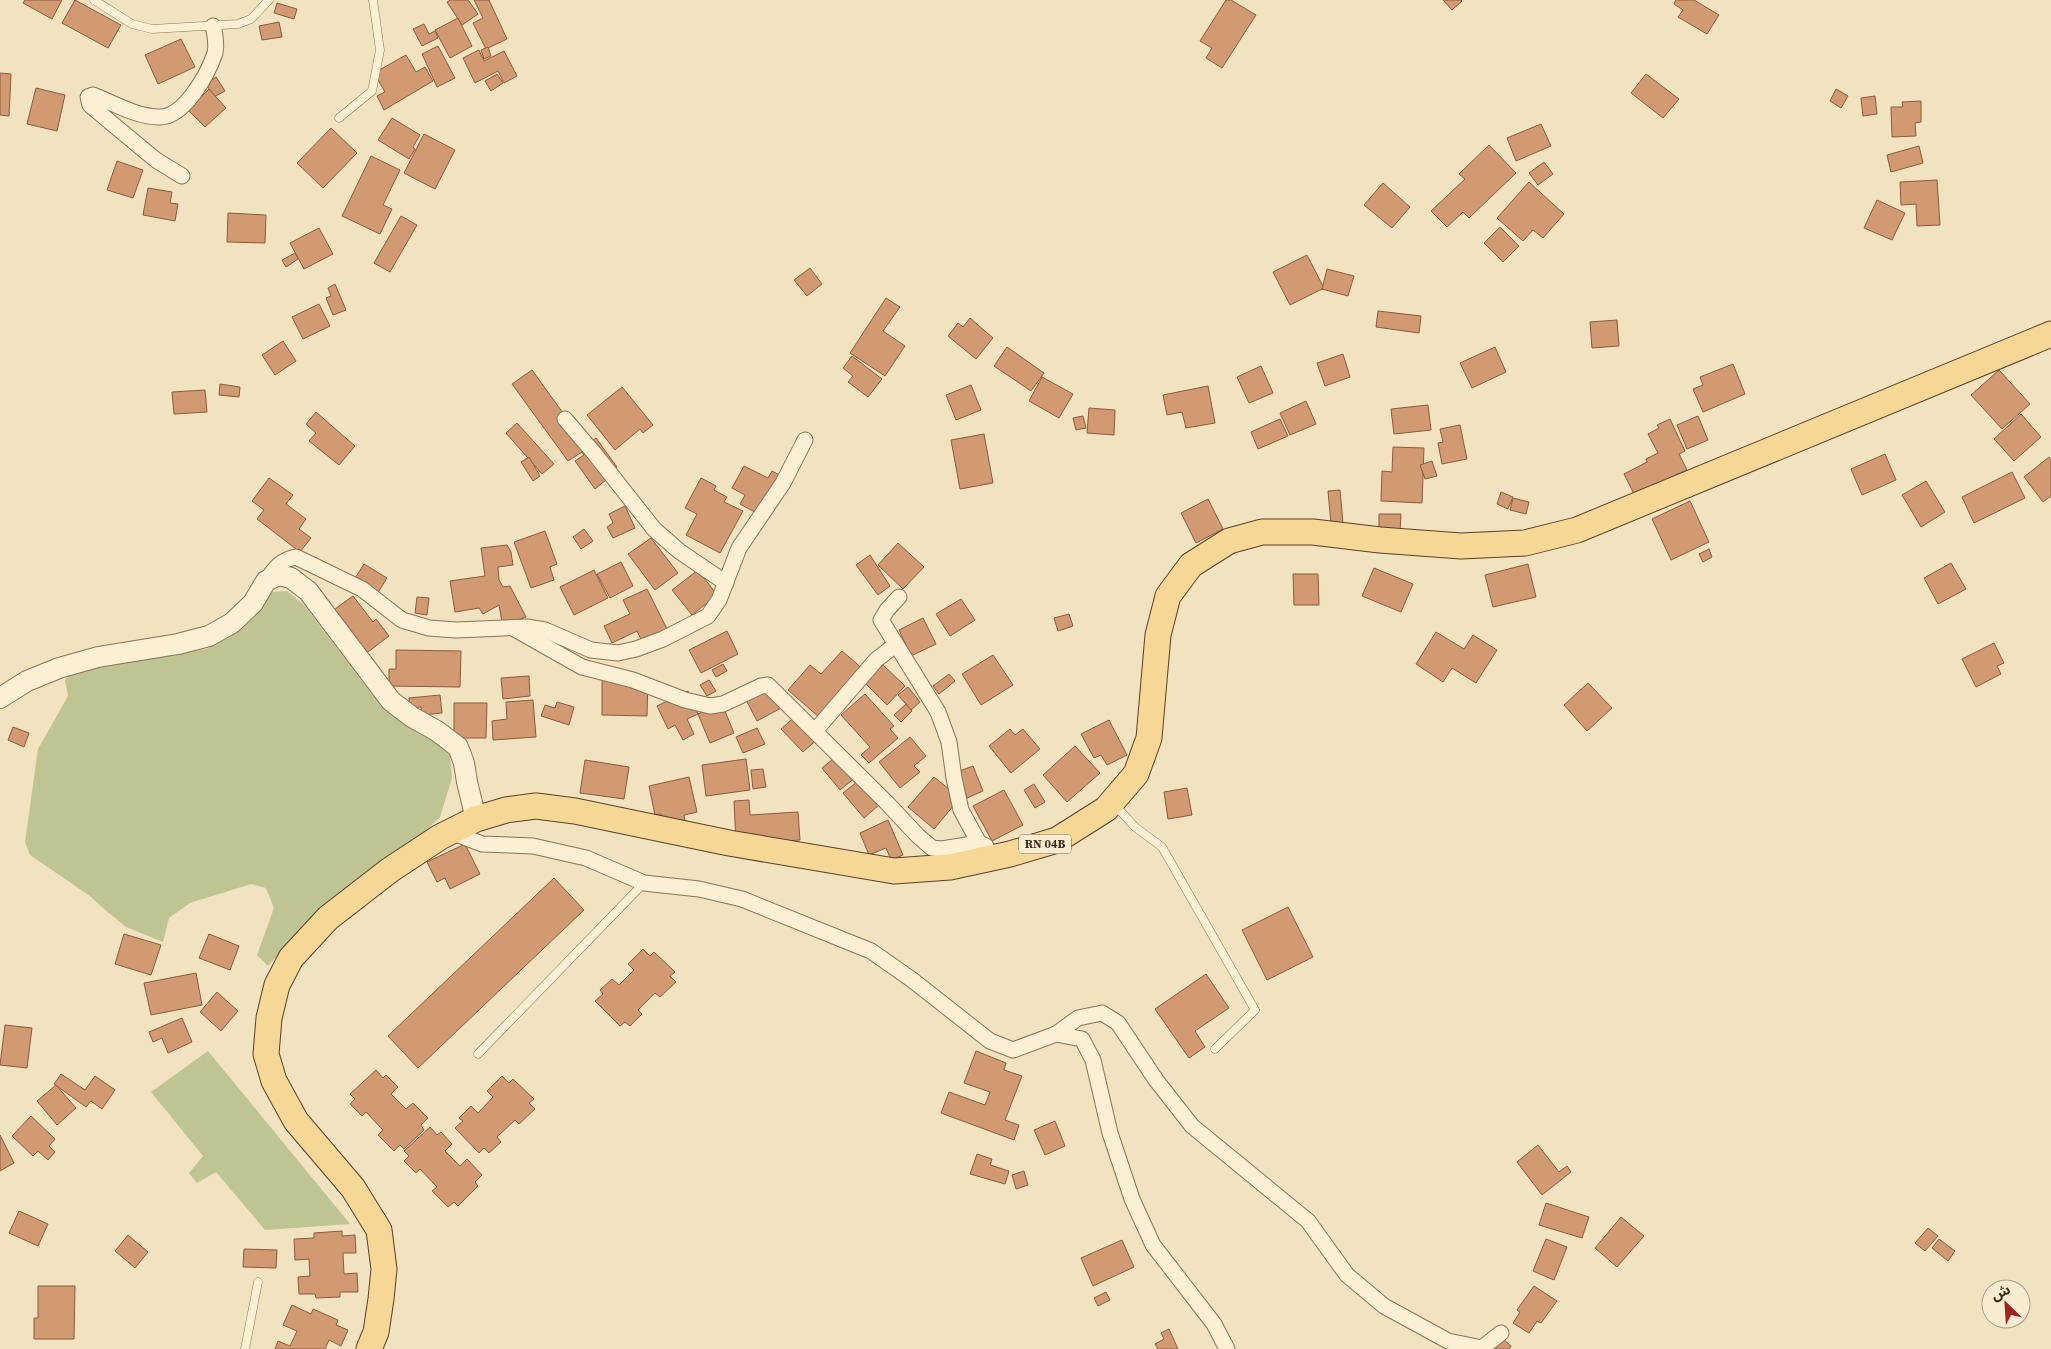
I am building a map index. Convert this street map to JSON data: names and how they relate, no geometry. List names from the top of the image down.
{
  "streets": {
    "main road": ["RN 04B"]
  },
  "north": "top left"
}
